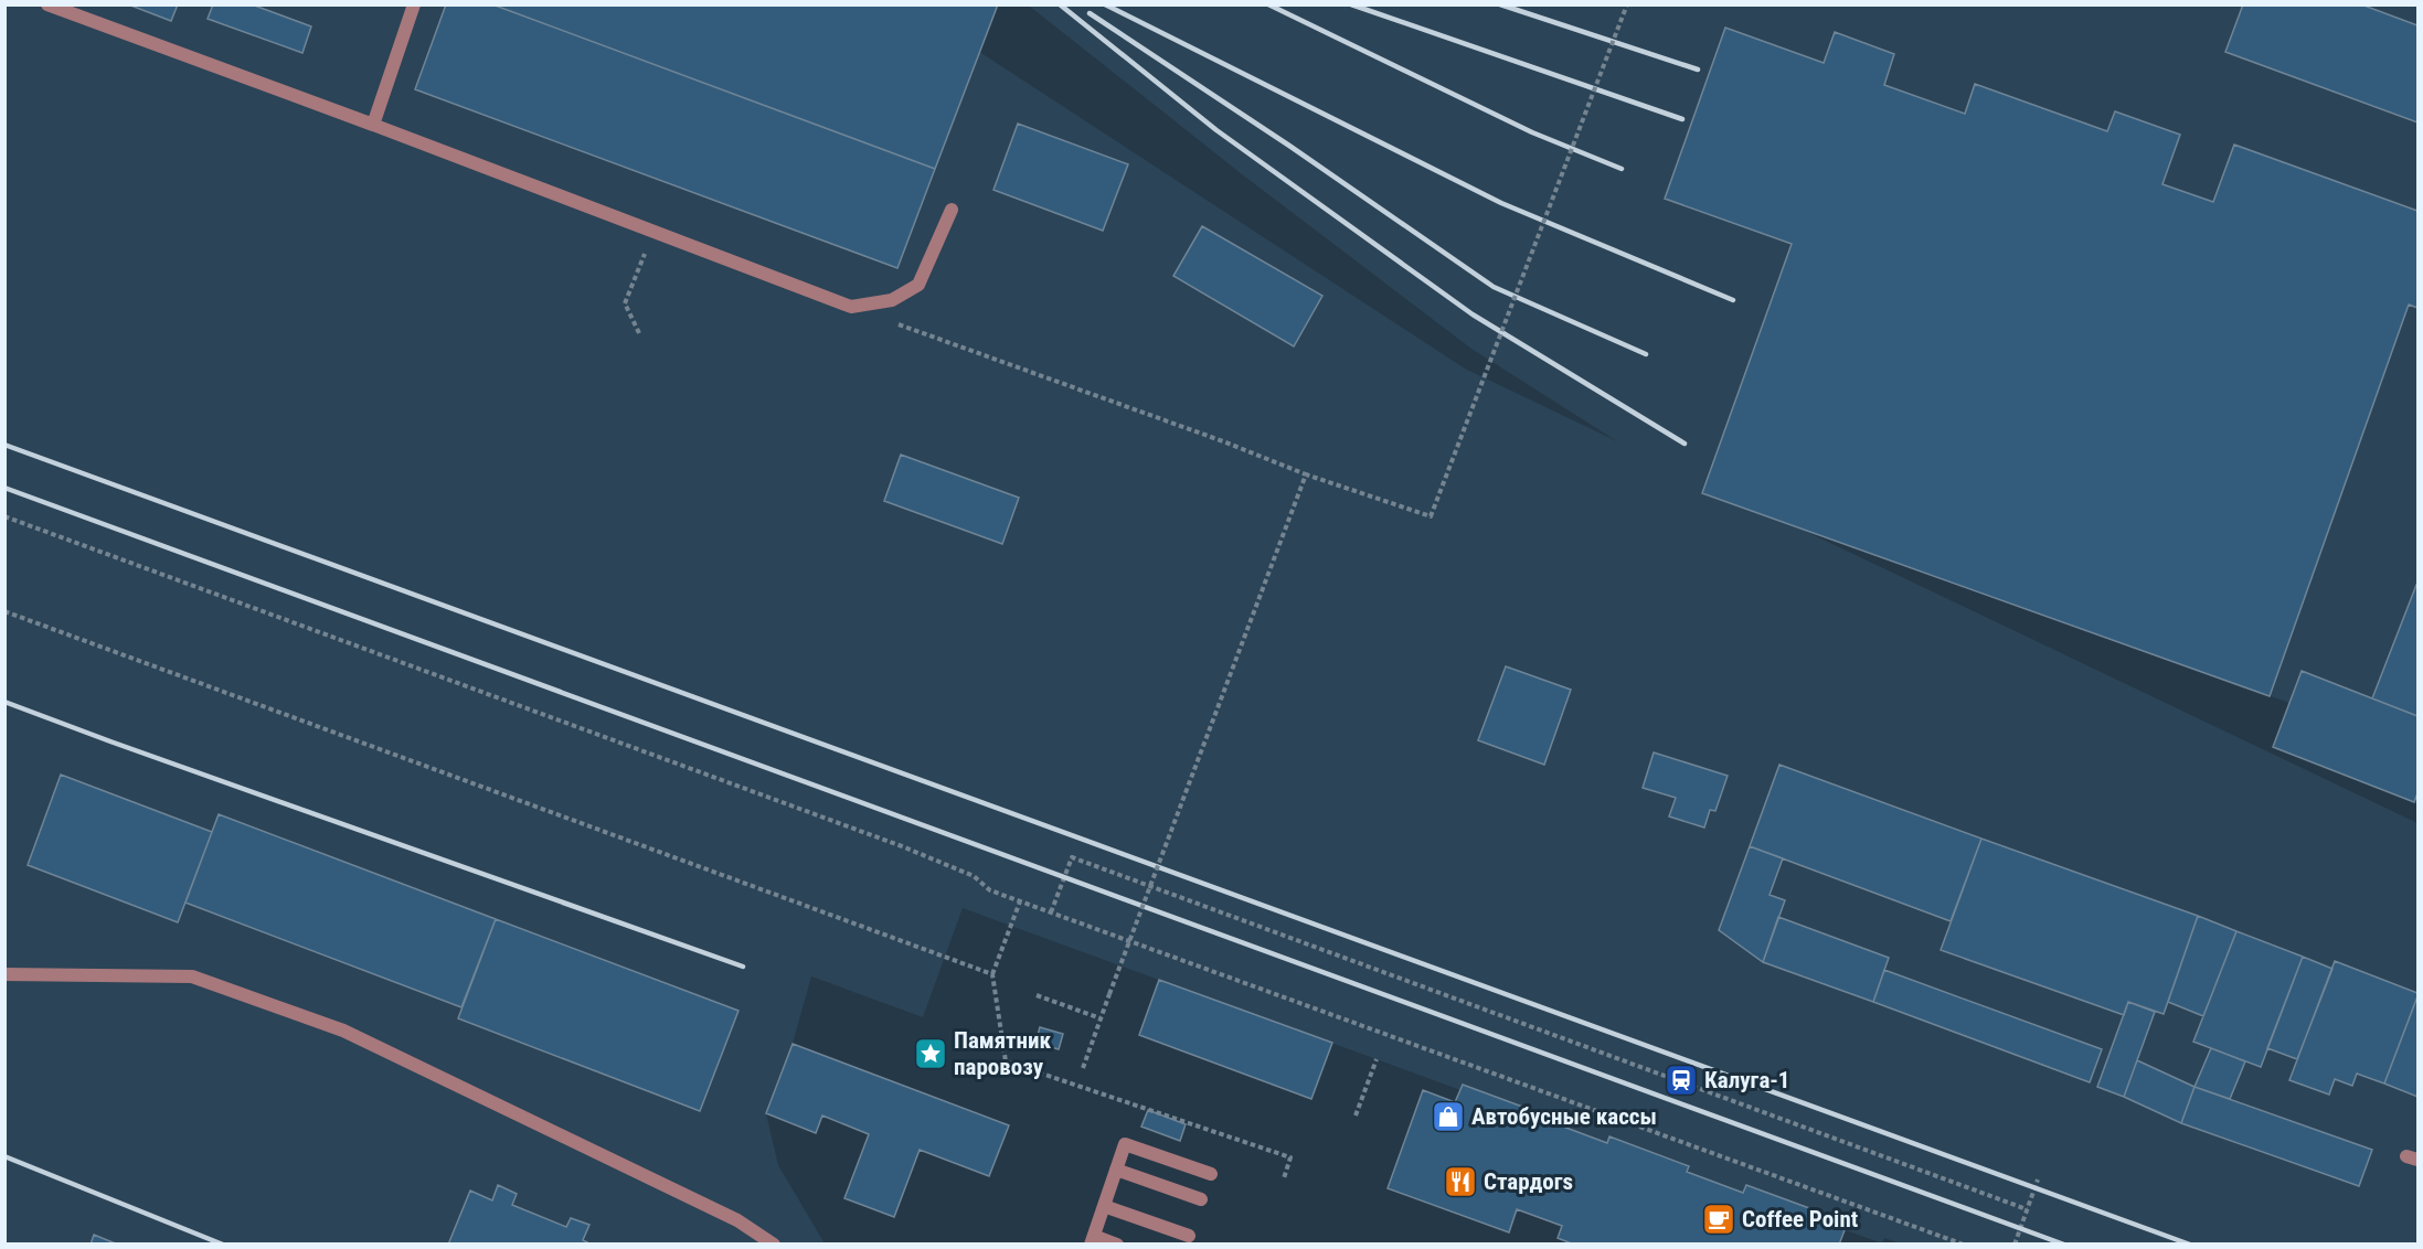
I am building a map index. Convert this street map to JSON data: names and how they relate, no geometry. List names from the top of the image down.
{
  "places": {
    "place": ["Памятник паровозу"],
    "station": ["Калуга-1"],
    "shop": ["Автобусные кассы"],
    "restaurant": ["Стардогs"],
    "cafe": ["Coffee Point"]
  }
}
